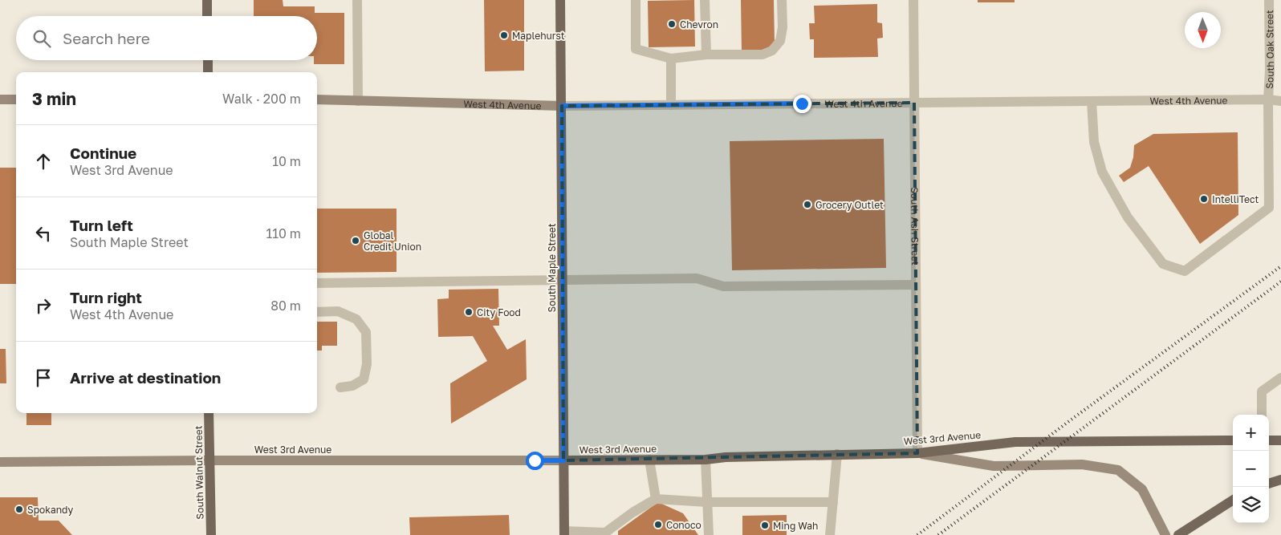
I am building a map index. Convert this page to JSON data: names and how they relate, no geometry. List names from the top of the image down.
{
  "streets": {
    "main road": [
      "West 4th Avenue",
      "South Maple Street",
      "West 3rd Avenue",
      "South Walnut Street"
    ],
    "street": ["South Oak Street", "South Ash Street"]
  },
  "crossings": [
    ["South Oak Street", "West 4th Avenue"],
    ["West 4th Avenue", "South Ash Street"],
    ["West 4th Avenue", "South Maple Street"],
    ["South Ash Street", "West 3rd Avenue"],
    ["South Maple Street", "West 3rd Avenue"],
    ["West 3rd Avenue", "South Walnut Street"]
  ],
  "places": [
    "Chevron",
    "Maplehurst",
    "IntelliTect",
    "Grocery Outlet",
    "Global Credit Union",
    "City Food",
    "Spokandy",
    "Conoco",
    "Ming Wah"
  ],
  "north": "bottom",
  "page": {
    "search": "Search here",
    "heading": ["3 min", "Walk · 200 m"],
    "list": [
      ["Continue", "West 3rd Avenue", "10 m"],
      ["Turn left", "South Maple Street", "110 m"],
      ["Turn right", "West 4th Avenue", "80 m"],
      "Arrive at destination"
    ],
    "map_buttons": ["+", "−"]
  }
}
